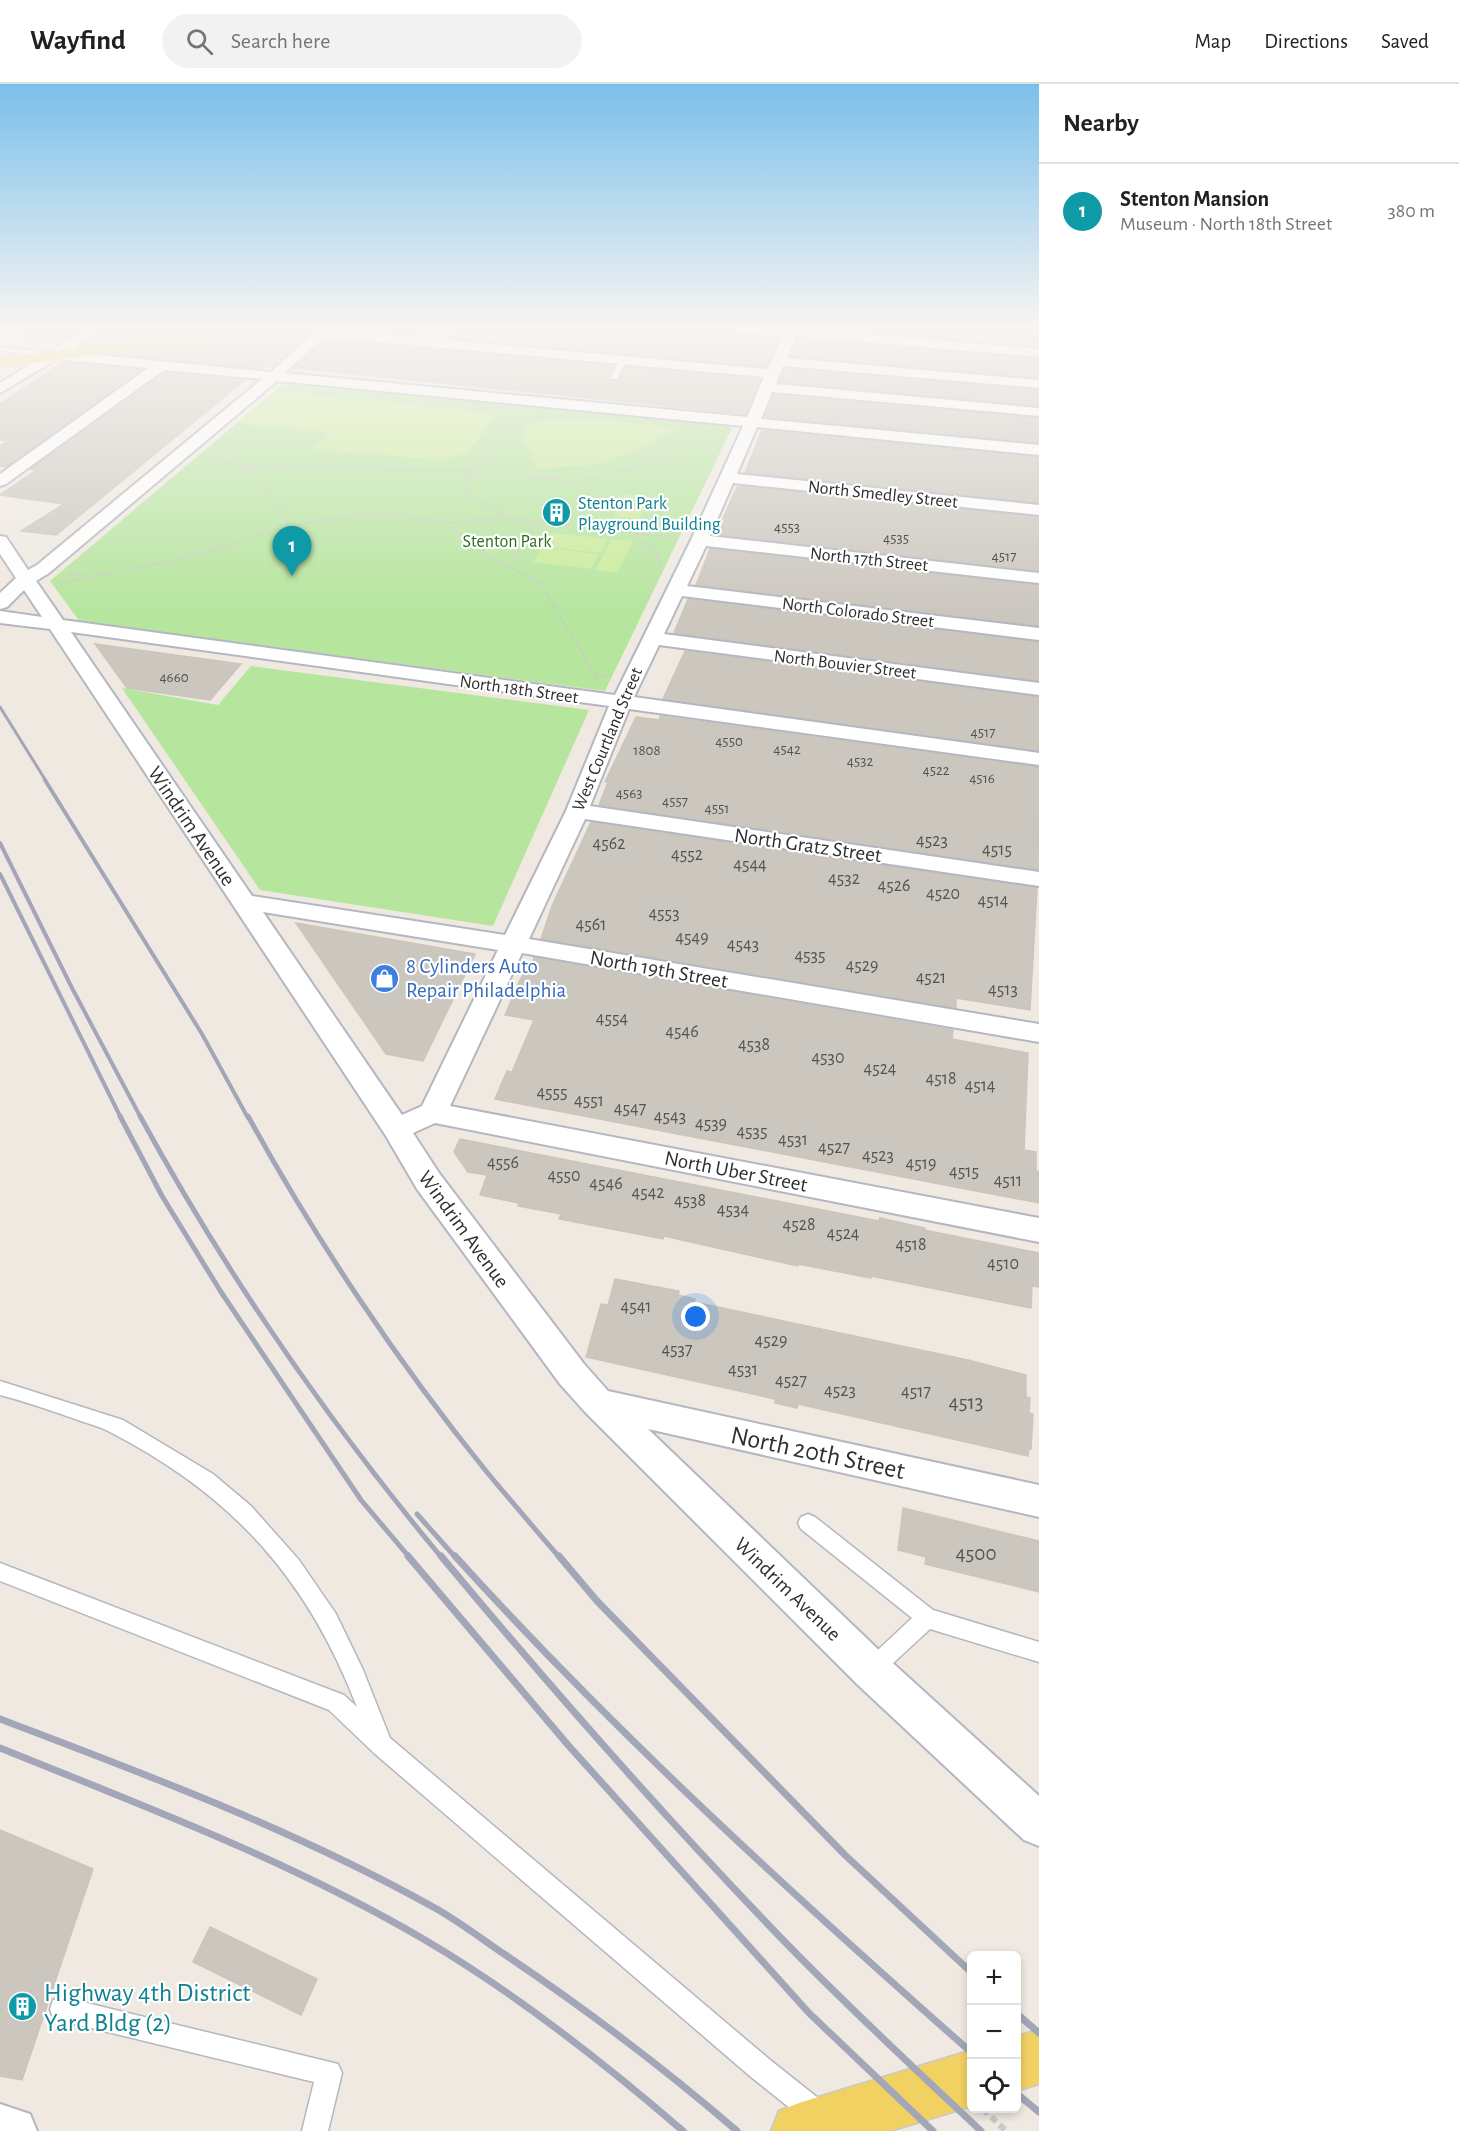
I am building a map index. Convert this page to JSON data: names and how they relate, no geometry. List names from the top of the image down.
{
  "streets": {
    "street": [
      "North Smedley Street",
      "North 17th Street",
      "North Colorado Street",
      "North Bouvier Street",
      "North 18th Street",
      "West Courtland Street",
      "Windrim Avenue",
      "North Gratz Street",
      "North 19th Street",
      "North Uber Street",
      "North 20th Street"
    ]
  },
  "crossings": [
    ["North Smedley Street", "West Courtland Street"],
    ["North 17th Street", "West Courtland Street"],
    ["North Colorado Street", "West Courtland Street"],
    ["North Bouvier Street", "West Courtland Street"],
    ["North 18th Street", "West Courtland Street"],
    ["North 18th Street", "Windrim Avenue"],
    ["West Courtland Street", "North Gratz Street"],
    ["West Courtland Street", "North 19th Street"],
    ["West Courtland Street", "North Uber Street"],
    ["Windrim Avenue", "North 19th Street"],
    ["Windrim Avenue", "North 20th Street"]
  ],
  "parks": ["Stenton Park"],
  "places": {
    "building": ["Stenton Park Playground Building", "Highway 4th District Yard Bldg (2)"],
    "shop": ["8 Cylinders Auto Repair Philadelphia"]
  },
  "house_numbers": [
    "4553",
    "4535",
    "4517",
    "4660",
    "4517",
    "4550",
    "4542",
    "1808",
    "4532",
    "4522",
    "4516",
    "4563",
    "4557",
    "4551",
    "4523",
    "4562",
    "4515",
    "4552",
    "4544",
    "4532",
    "4526",
    "4520",
    "4514",
    "4553",
    "4561",
    "4549",
    "4543",
    "4535",
    "4529",
    "4521",
    "4513",
    "4554",
    "4546",
    "4538",
    "4530",
    "4524",
    "4518",
    "4514",
    "4555",
    "4551",
    "4547",
    "4543",
    "4539",
    "4535",
    "4531",
    "4527",
    "4523",
    "4556",
    "4519",
    "4515",
    "4550",
    "4511",
    "4546",
    "4542",
    "4538",
    "4534",
    "4528",
    "4524",
    "4518",
    "4510",
    "4541",
    "4529",
    "4537",
    "4531",
    "4527",
    "4523",
    "4517",
    "4513",
    "4500"
  ],
  "page": {
    "header": "Wayfind",
    "search": "Search here",
    "nav": ["Map", "Directions", "Saved"],
    "heading": "Nearby",
    "list": [
      {
        "mark": "1",
        "name": "Stenton Mansion",
        "note": "Museum · North 18th Street",
        "value": "380 m"
      }
    ],
    "pins": "1",
    "map_buttons": ["+", "−"]
  }
}
